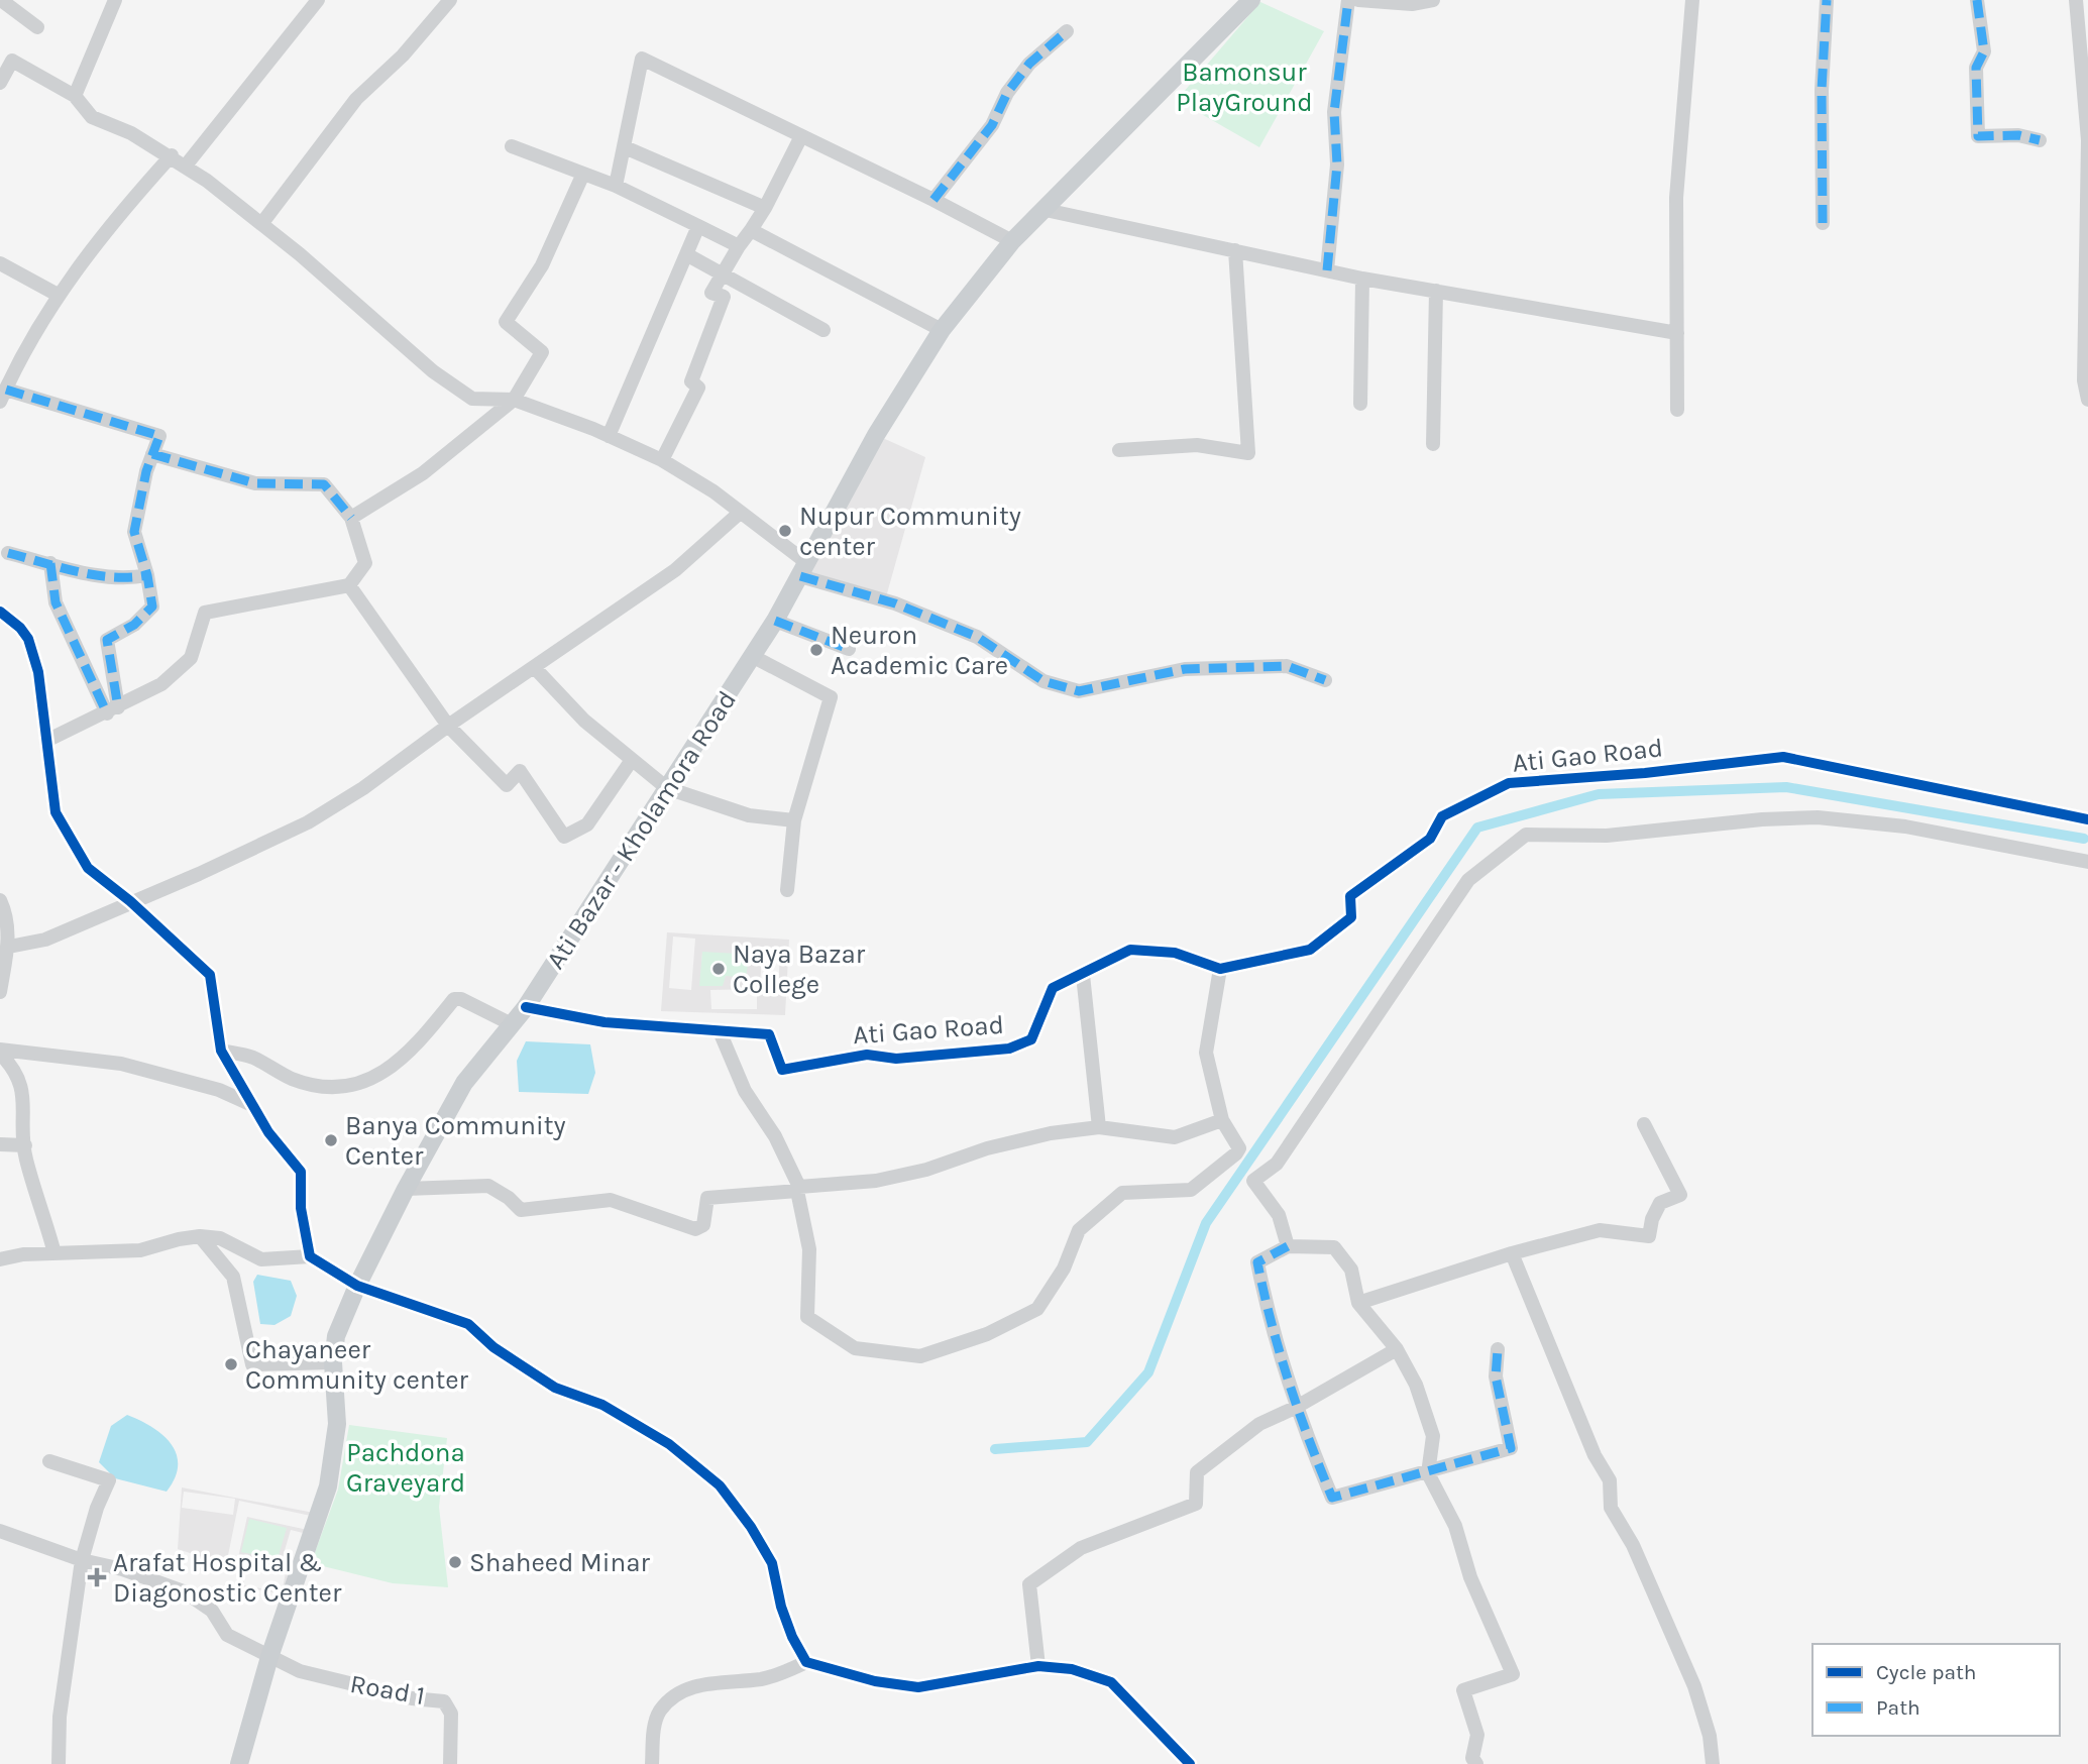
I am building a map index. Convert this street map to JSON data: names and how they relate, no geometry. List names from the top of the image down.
{
  "streets": {
    "main road": ["Ati Bazar - Kholamora Road"],
    "street": ["Ati Gao Road", "Road 1"]
  },
  "crossings": [
    ["Ati Bazar - Kholamora Road", "Road 1"]
  ],
  "parks": ["Bamonsur PlayGround", "Pachdona Graveyard"],
  "places": {
    "other": [
      "Nupur Community center",
      "Neuron Academic Care",
      "Naya Bazar College",
      "Banya Community Center",
      "Chayaneer Community center",
      "Shaheed Minar"
    ],
    "health": ["Arafat Hospital & Diagonostic Center"]
  },
  "legend": ["Cycle path", "Path"]
}
